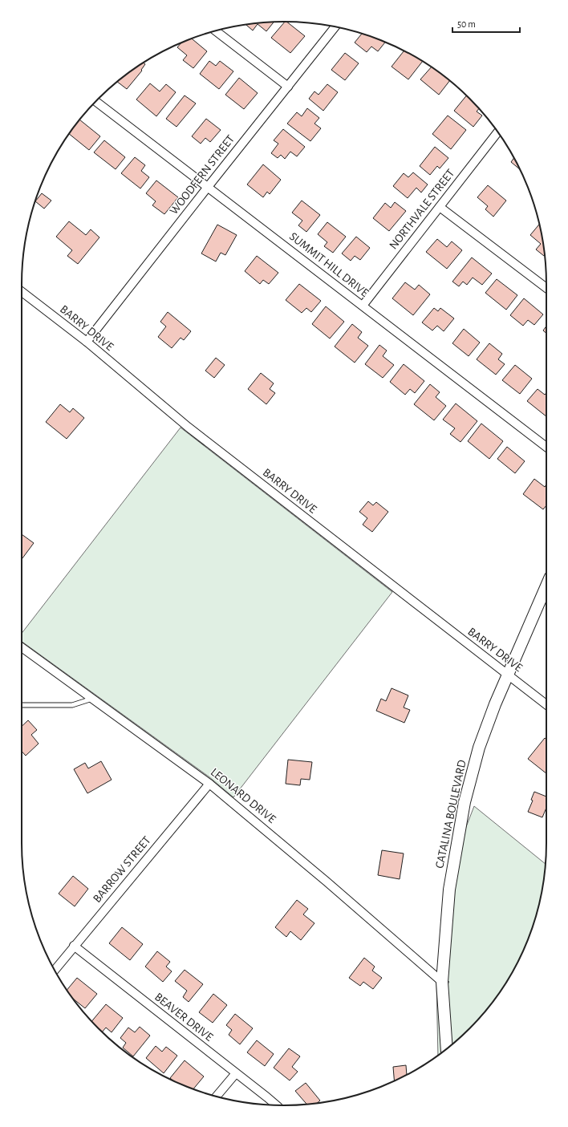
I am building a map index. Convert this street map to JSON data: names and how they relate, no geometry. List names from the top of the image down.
{
  "streets": {
    "street": [
      "WOODFERN STREET",
      "NORTHVALE STREET",
      "SUMMIT HILL DRIVE",
      "BARRY DRIVE",
      "LEONARD DRIVE",
      "CATALINA BOULEVARD",
      "BARROW STREET",
      "BEAVER DRIVE"
    ]
  },
  "crossings": [
    ["WOODFERN STREET", "SUMMIT HILL DRIVE"],
    ["WOODFERN STREET", "BARRY DRIVE"],
    ["NORTHVALE STREET", "SUMMIT HILL DRIVE"],
    ["BARRY DRIVE", "CATALINA BOULEVARD"],
    ["LEONARD DRIVE", "CATALINA BOULEVARD"],
    ["LEONARD DRIVE", "BARROW STREET"],
    ["BARROW STREET", "BEAVER DRIVE"]
  ],
  "scale_bar": "50 m"
}
